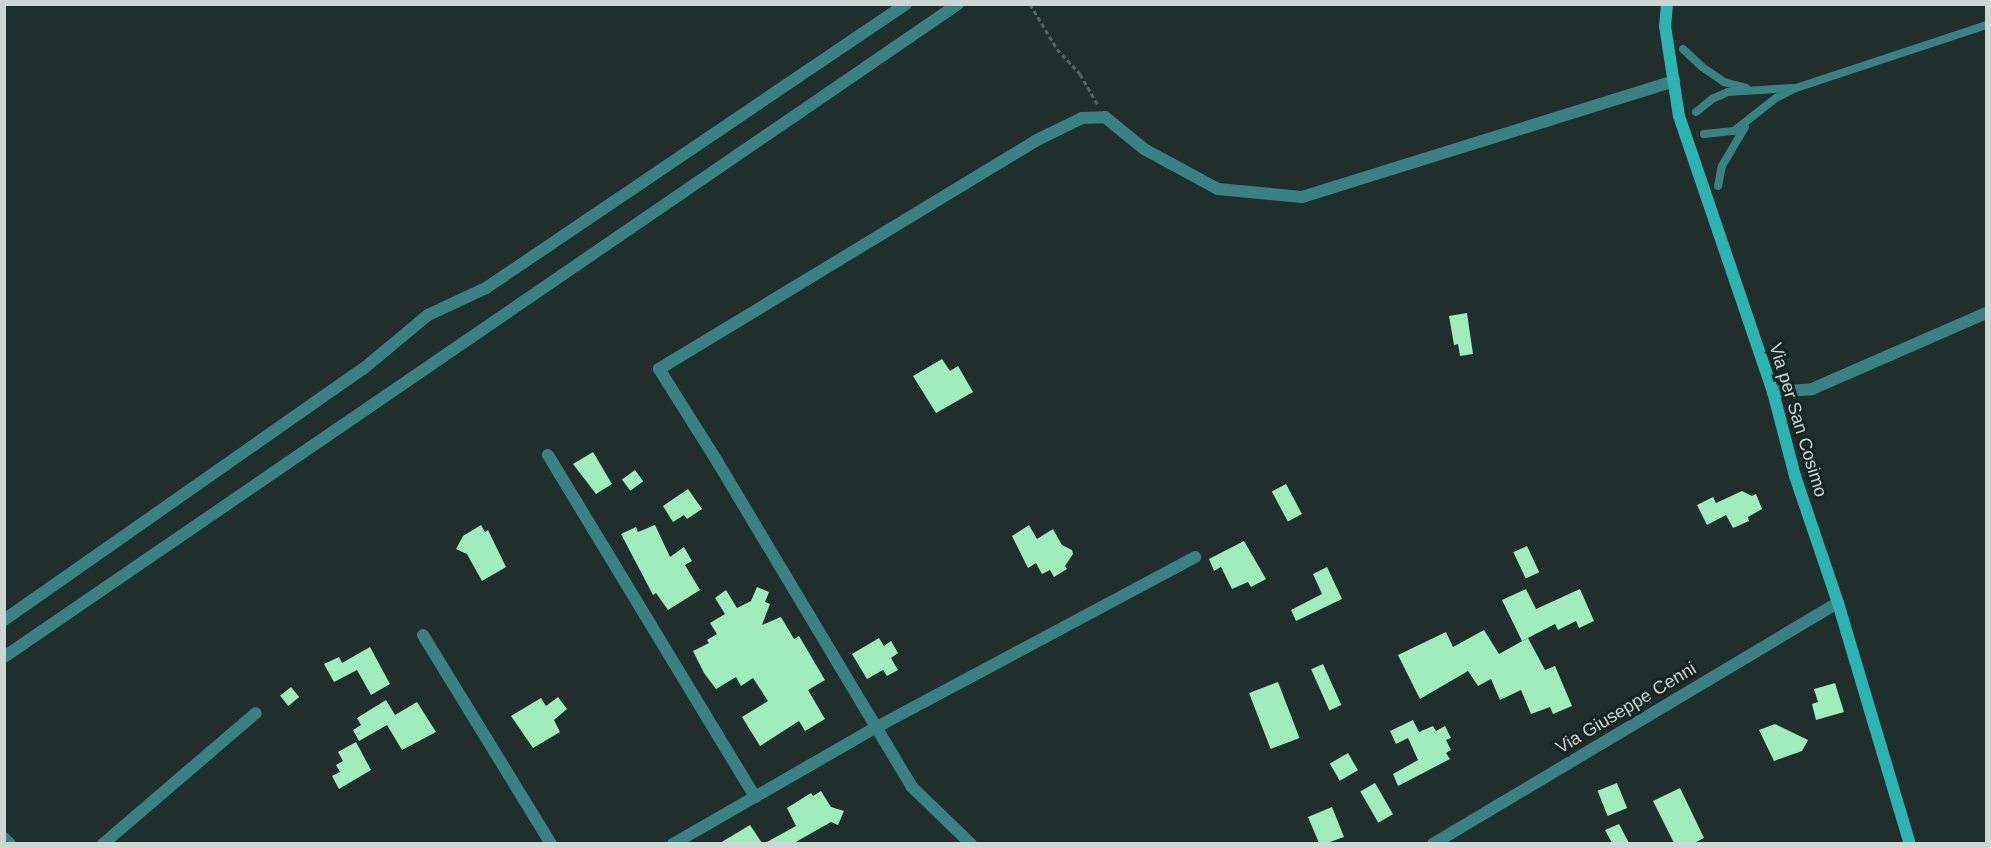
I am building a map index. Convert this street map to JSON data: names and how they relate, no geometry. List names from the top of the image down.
{
  "streets": {
    "street": ["Via per San Cosimo", "Via Giuseppe Cenni"]
  },
  "crossings": [
    ["Via per San Cosimo", "Via Giuseppe Cenni"]
  ]
}
